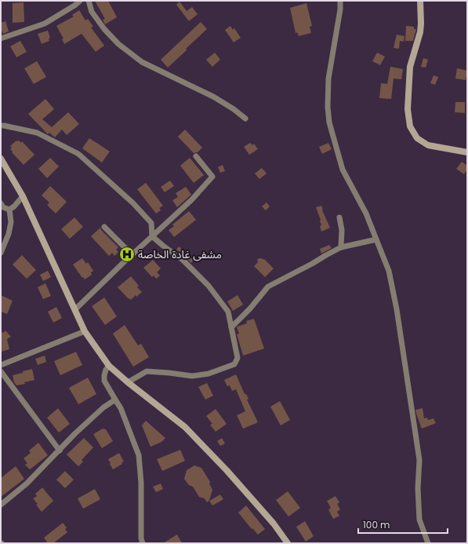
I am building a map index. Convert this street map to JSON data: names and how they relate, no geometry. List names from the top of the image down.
{
  "places": {
    "hospital": ["مشفى غادة الخاصة"]
  },
  "scale_bar": "100 m"
}
